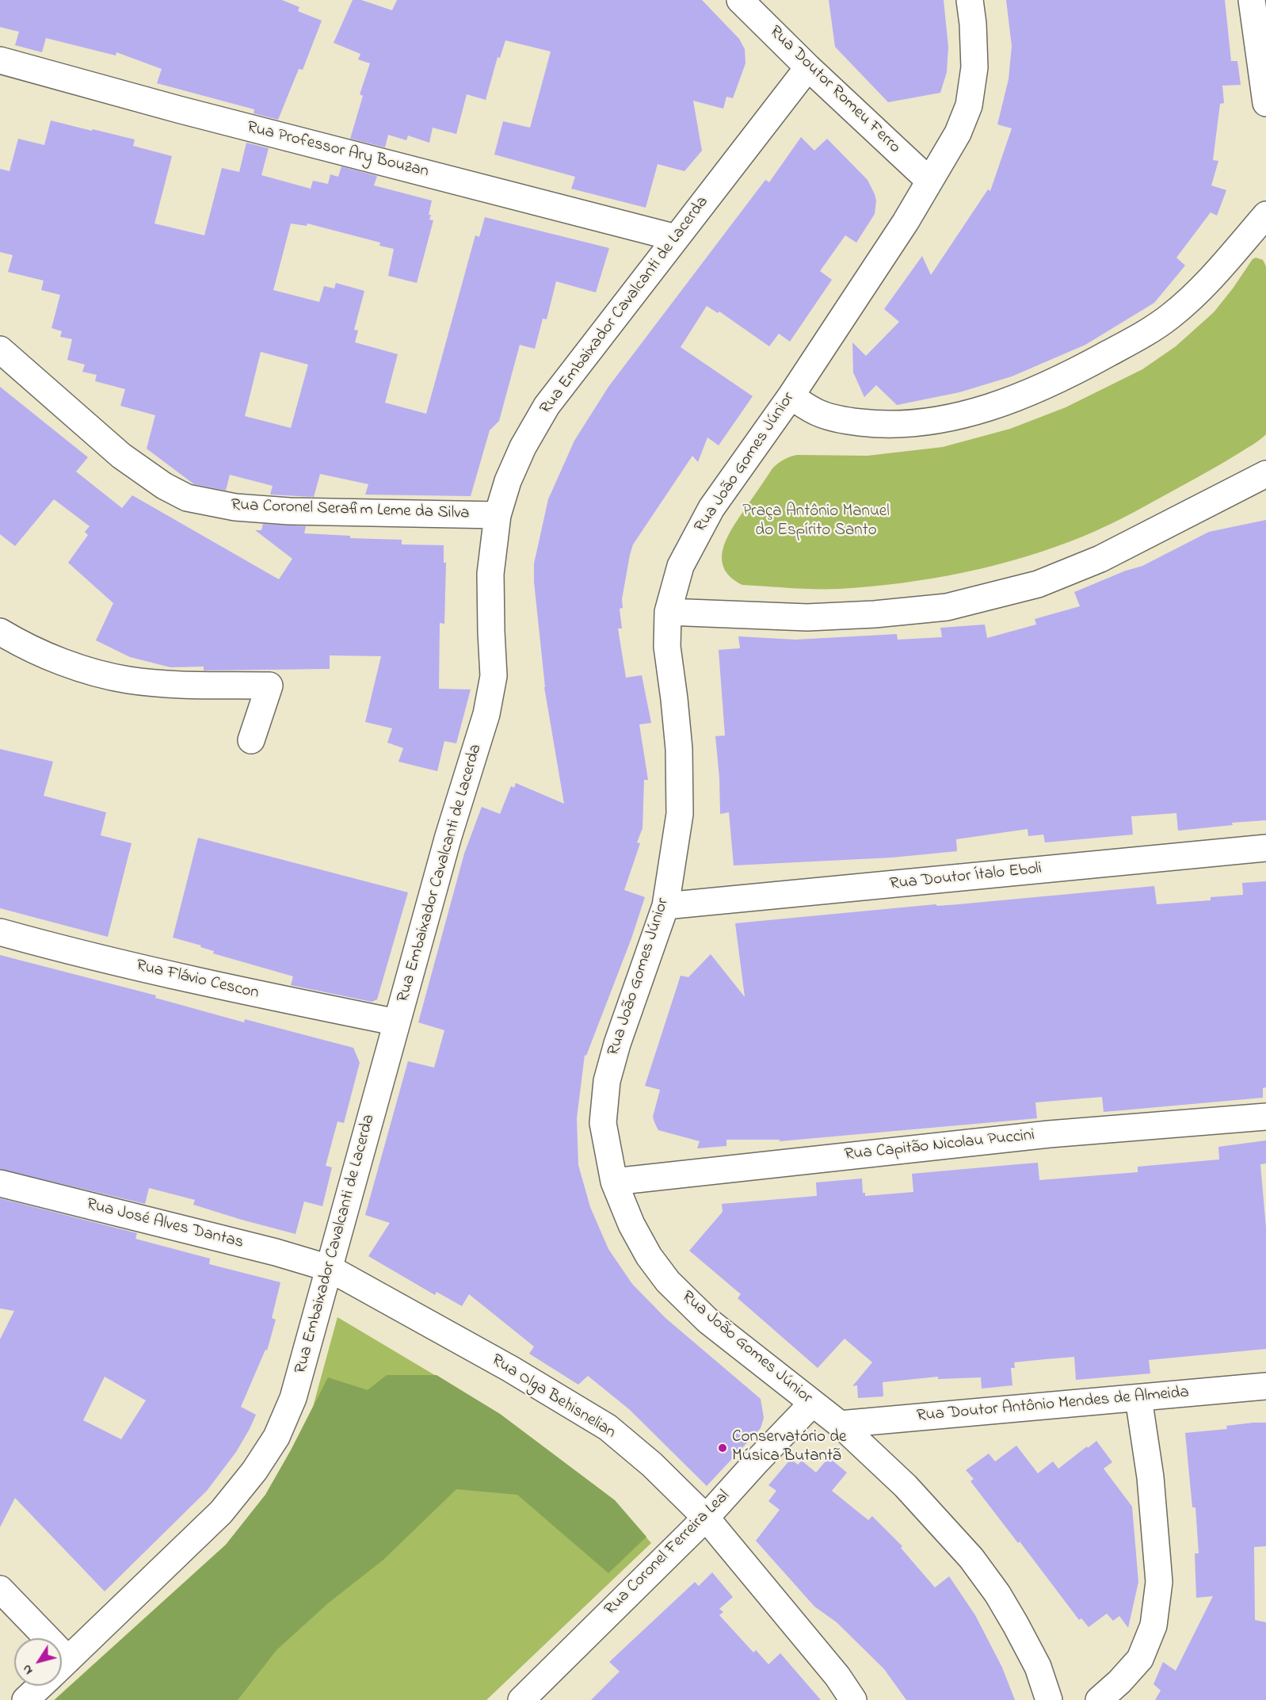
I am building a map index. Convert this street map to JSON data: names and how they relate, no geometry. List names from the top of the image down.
{
  "streets": {
    "street": [
      "Rua Doutor Romeu Ferro",
      "Rua Professor Ary Bouzan",
      "Rua Embaixador Cavalcanti de Lacerda",
      "Rua João Gomes Júnior",
      "Rua Coronel Serafim Leme da Silva",
      "Rua Doutor Ítalo Eboli",
      "Rua Flávio Cescon",
      "Rua Capitão Nicolau Puccini",
      "Rua José Alves Dantas",
      "Rua Olga Behisnelian",
      "Rua Doutor Antônio Mendes de Almeida",
      "Rua Coronel Ferreira Leal"
    ]
  },
  "crossings": [
    ["Rua Doutor Romeu Ferro", "Rua Embaixador Cavalcanti de Lacerda"],
    ["Rua Doutor Romeu Ferro", "Rua João Gomes Júnior"],
    ["Rua Professor Ary Bouzan", "Rua Embaixador Cavalcanti de Lacerda"],
    ["Rua Embaixador Cavalcanti de Lacerda", "Rua Coronel Serafim Leme da Silva"],
    ["Rua Embaixador Cavalcanti de Lacerda", "Rua Flávio Cescon"],
    ["Rua Embaixador Cavalcanti de Lacerda", "Rua José Alves Dantas"],
    ["Rua Embaixador Cavalcanti de Lacerda", "Rua Olga Behisnelian"],
    ["Rua João Gomes Júnior", "Rua Doutor Ítalo Eboli"],
    ["Rua João Gomes Júnior", "Rua Capitão Nicolau Puccini"],
    ["Rua João Gomes Júnior", "Rua Doutor Antônio Mendes de Almeida"],
    ["Rua João Gomes Júnior", "Rua Coronel Ferreira Leal"],
    ["Rua José Alves Dantas", "Rua Olga Behisnelian"],
    ["Rua Olga Behisnelian", "Rua Coronel Ferreira Leal"]
  ],
  "parks": ["Praça Antônio Manuel do Espírito Santo"],
  "places": ["Conservatório de Música Butantã"],
  "north": "bottom left"
}
